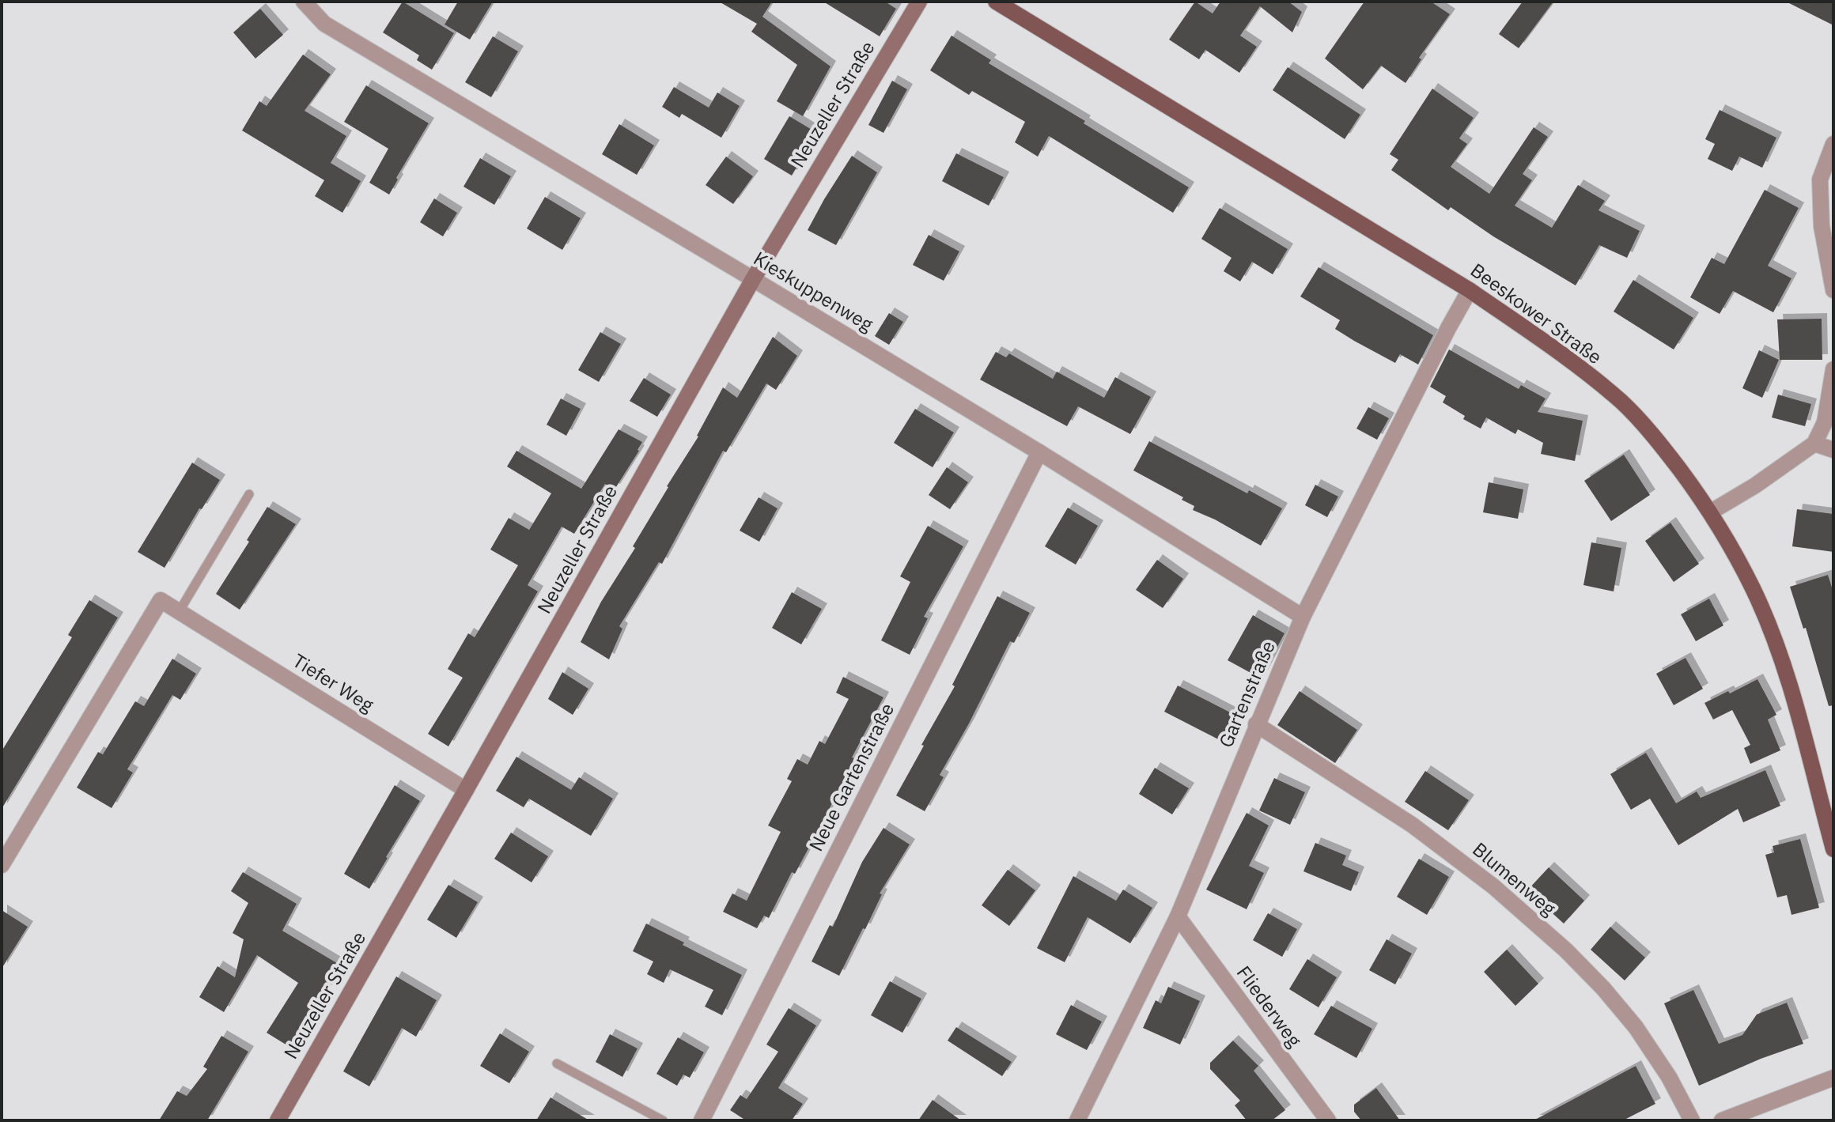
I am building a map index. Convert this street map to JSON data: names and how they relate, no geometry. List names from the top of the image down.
{
  "streets": {
    "main road": ["Neuzeller Straße", "Beeskower Straße"],
    "street": [
      "Kieskuppenweg",
      "Tiefer Weg",
      "Gartenstraße",
      "Neue Gartenstraße",
      "Blumenweg",
      "Fliederweg"
    ]
  },
  "crossings": [
    ["Neuzeller Straße", "Kieskuppenweg"],
    ["Neuzeller Straße", "Tiefer Weg"],
    ["Kieskuppenweg", "Gartenstraße"],
    ["Kieskuppenweg", "Neue Gartenstraße"],
    ["Beeskower Straße", "Gartenstraße"],
    ["Gartenstraße", "Blumenweg"],
    ["Gartenstraße", "Fliederweg"]
  ]
}
